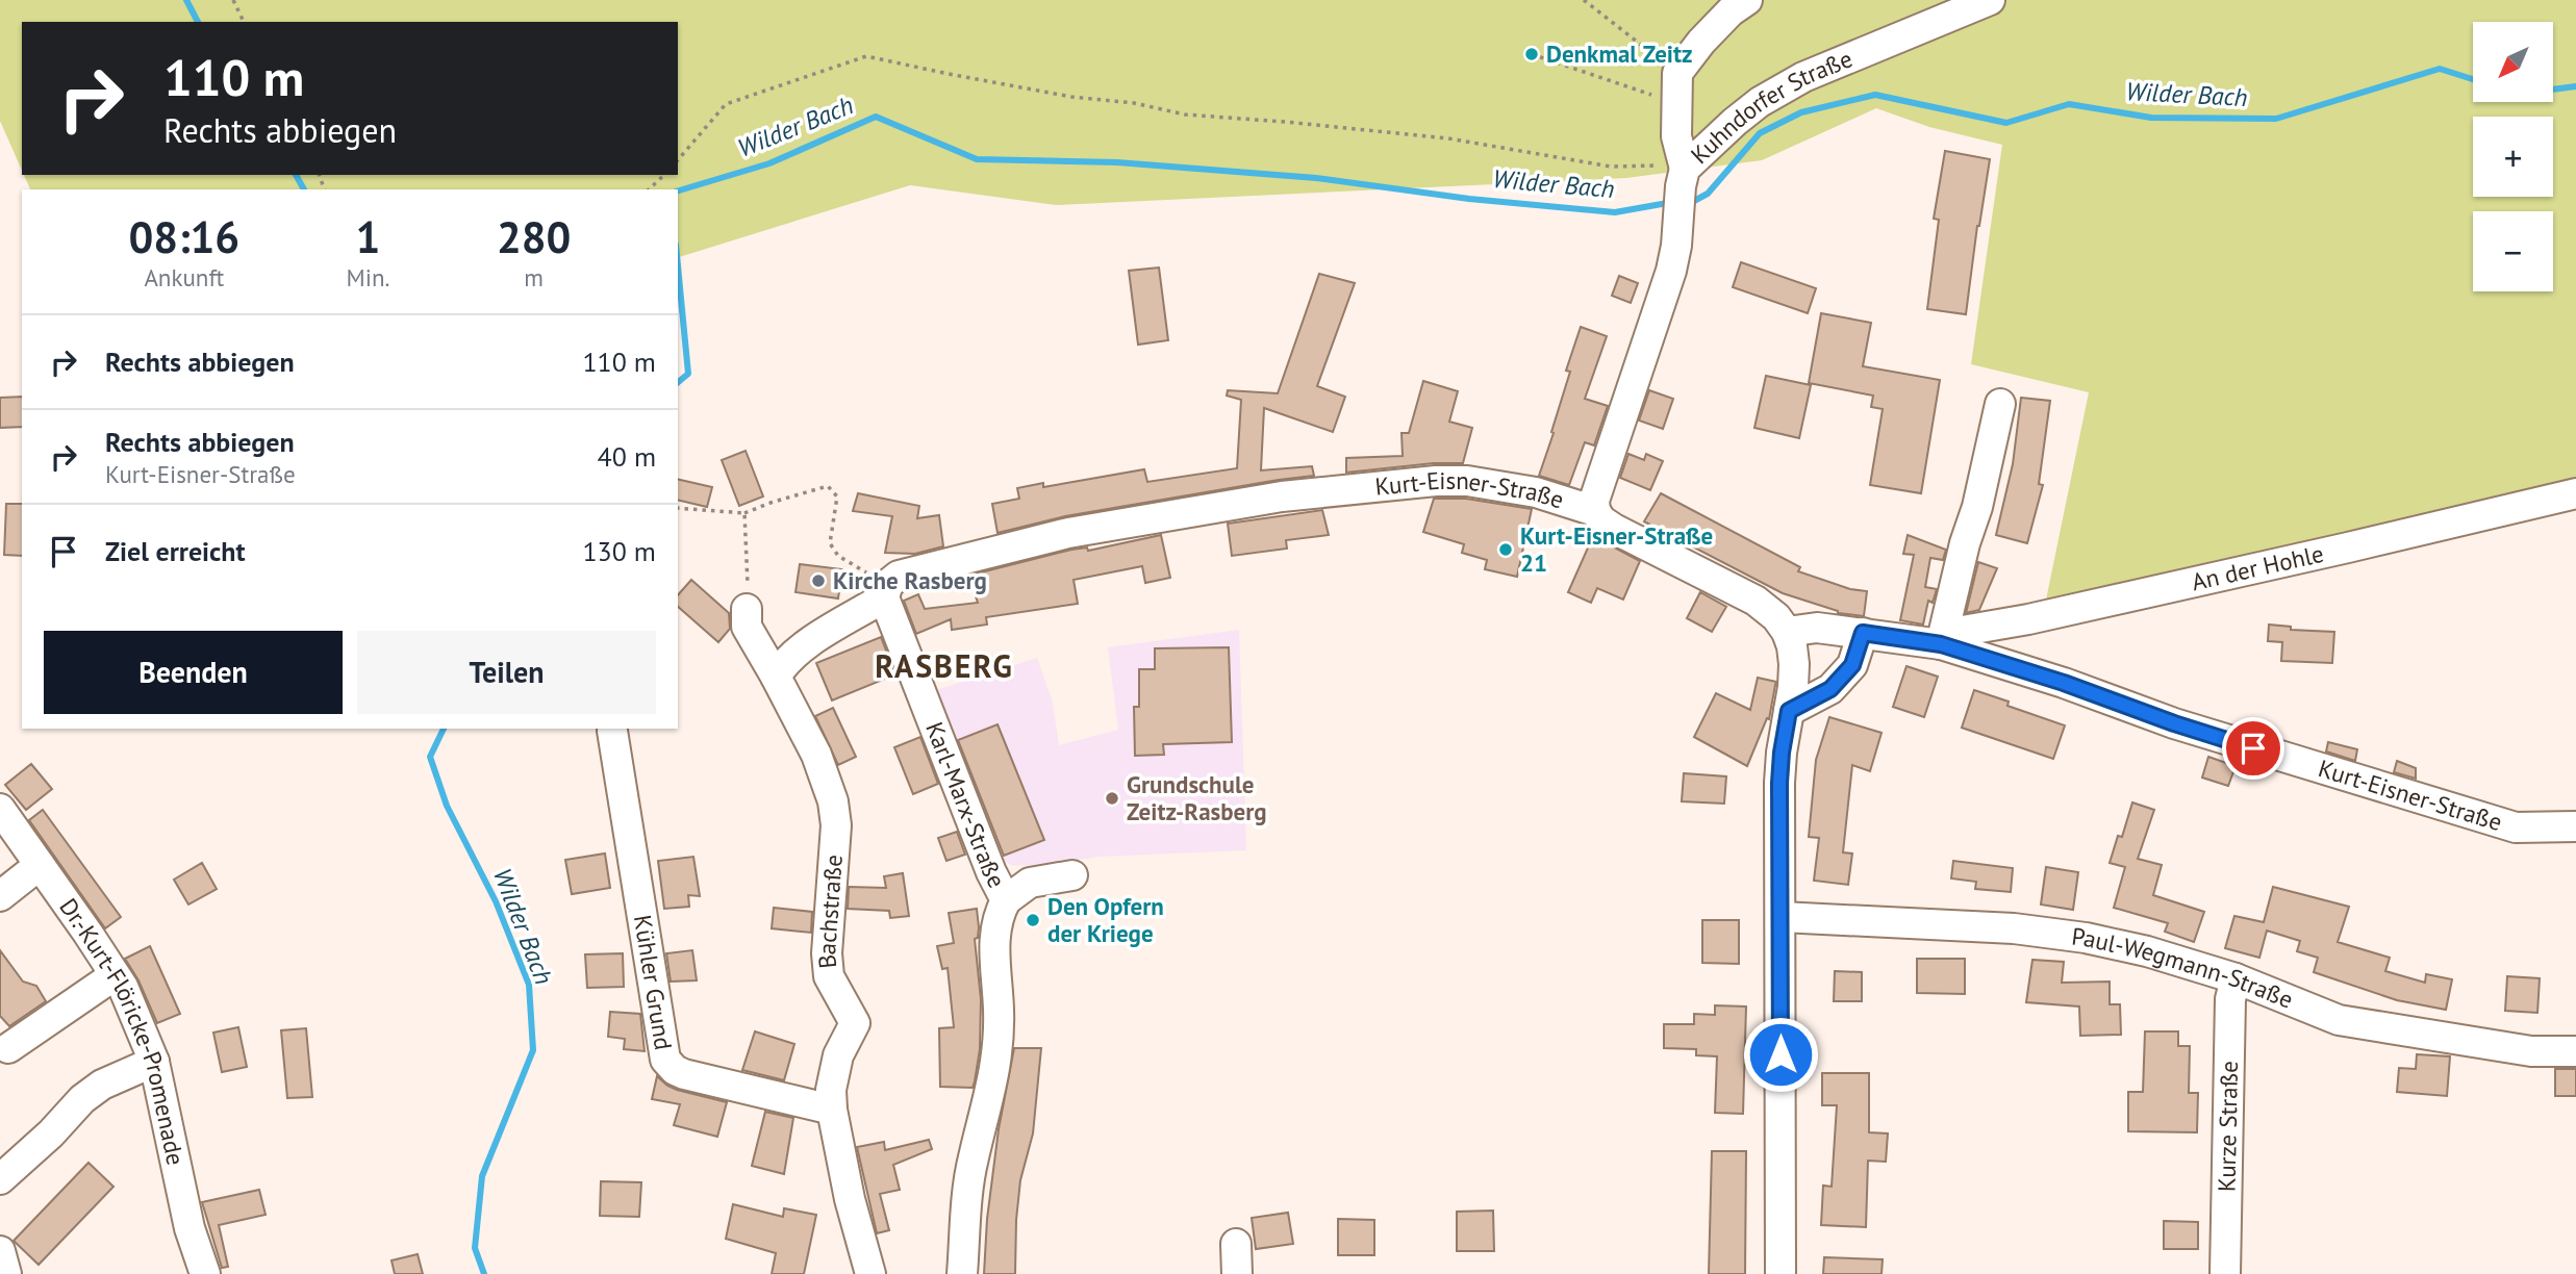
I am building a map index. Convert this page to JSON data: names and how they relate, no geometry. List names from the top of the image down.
{
  "streets": {
    "street": [
      "Kuhndorfer Straße",
      "Kurt-Eisner-Straße",
      "An der Hohle",
      "Karl-Marx-Straße",
      "Bachstraße",
      "Paul-Wegmann-Straße",
      "Kühler Grund",
      "Dr.-Kurt-Flöricke-Promenade",
      "Kurze Straße"
    ]
  },
  "crossings": [
    ["Kurt-Eisner-Straße", "An der Hohle"],
    ["Kurt-Eisner-Straße", "Karl-Marx-Straße"],
    ["Bachstraße", "Kühler Grund"],
    ["Paul-Wegmann-Straße", "Kurze Straße"]
  ],
  "districts": ["RASBERG"],
  "water": ["Wilder Bach"],
  "places": [
    "Denkmal Zeitz",
    "Kurt-Eisner-Straße 21",
    "Kirche Rasberg",
    "Grundschule Zeitz-Rasberg",
    "Den Opfern der Kriege"
  ],
  "north": "bottom left",
  "page": {
    "map_buttons": ["+", "−"],
    "turn": ["110 m", "Rechts abbiegen"],
    "eta": [
      "08:16",
      "Ankunft",
      "1",
      "Min.",
      "280",
      "m"
    ],
    "list": [
      {
        "name": "Rechts abbiegen",
        "value": "110 m"
      },
      {
        "name": "Rechts abbiegen",
        "note": "Kurt-Eisner-Straße",
        "value": "40 m"
      },
      {
        "name": "Ziel erreicht",
        "value": "130 m"
      }
    ],
    "buttons": ["Beenden", "Teilen"]
  }
}
